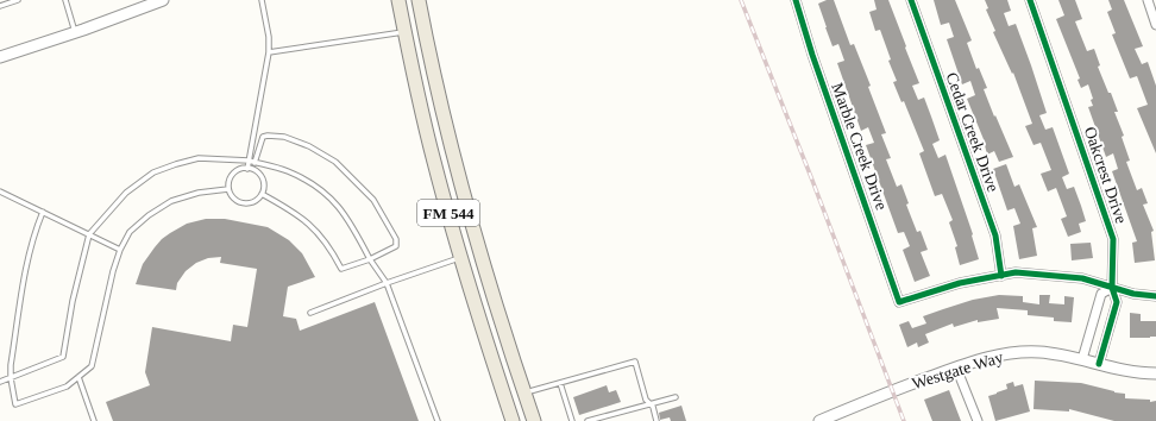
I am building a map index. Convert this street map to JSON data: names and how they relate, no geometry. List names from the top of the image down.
{
  "streets": {
    "main road": ["FM 544"],
    "street": [
      "Cedar Creek Drive",
      "Marble Creek Drive",
      "Oakcrest Drive",
      "Westgate Way"
    ]
  },
  "crossings": [
    ["Cedar Creek Drive", "Marble Creek Drive"],
    ["Oakcrest Drive", "Westgate Way"]
  ]
}
